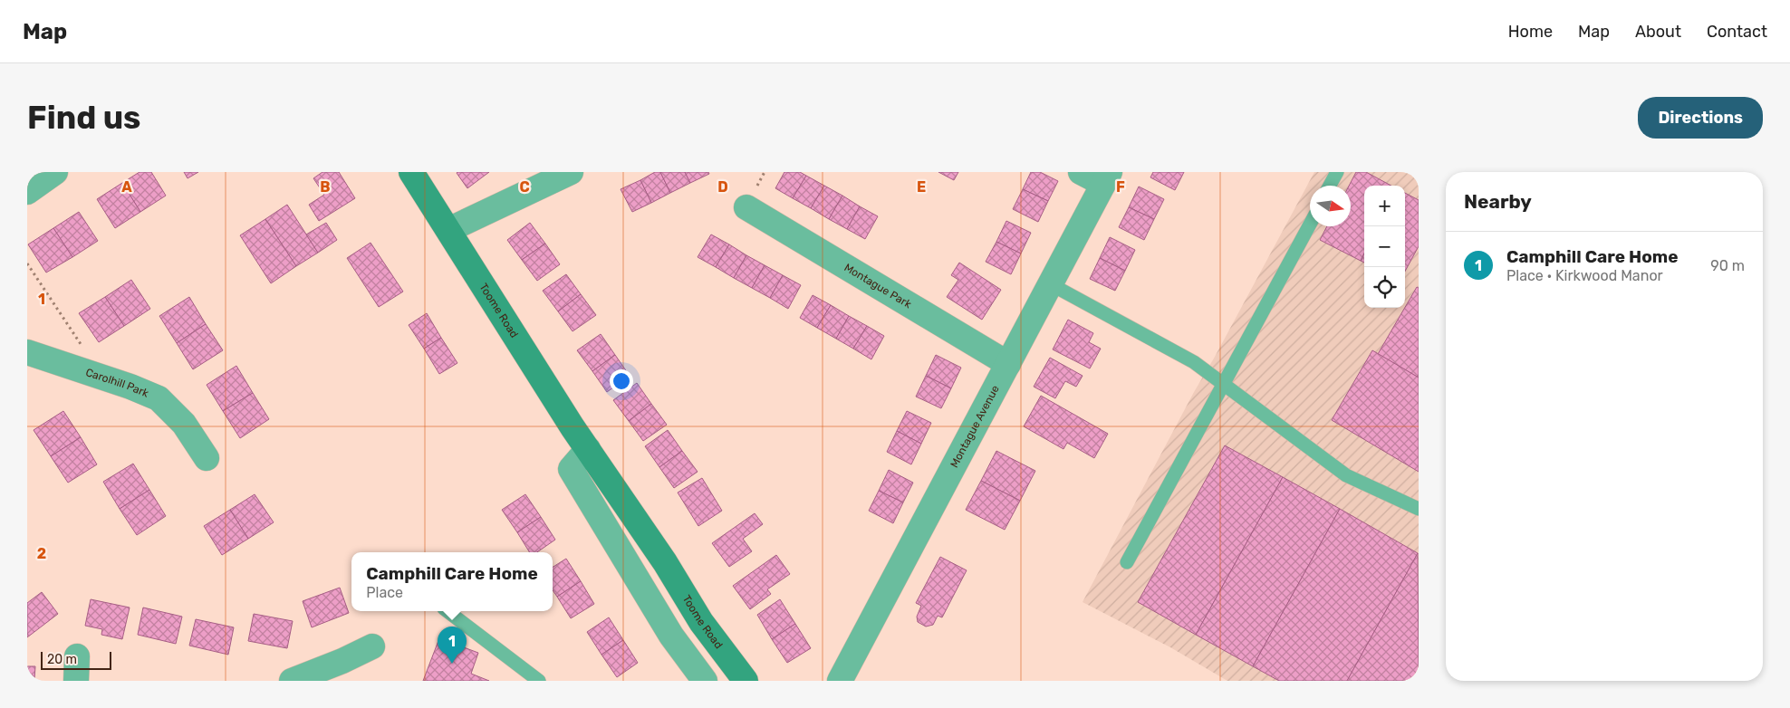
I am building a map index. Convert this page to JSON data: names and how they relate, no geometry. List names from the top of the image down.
{
  "streets": {
    "main road": ["Toome Road"],
    "street": ["Montague Park", "Carolhill Park", "Montague Avenue"]
  },
  "crossings": [
    ["Montague Park", "Montague Avenue"]
  ],
  "scale_bar": "20 m",
  "north": "right",
  "page": {
    "header": "Map",
    "nav": [
      "Home",
      "Map",
      "About",
      "Contact"
    ],
    "buttons": "Directions",
    "title": "Find us",
    "heading": "Nearby",
    "map_buttons": ["+", "−"],
    "list": [
      {
        "mark": "1",
        "name": "Camphill Care Home",
        "note": "Place · Kirkwood Manor",
        "value": "90 m"
      }
    ],
    "popup": ["Camphill Care Home", "Place"],
    "pins": "1",
    "scale": "20 m"
  },
  "grid": {
    "columns": [
      "A",
      "B",
      "C",
      "D",
      "E",
      "F"
    ],
    "rows": ["1", "2"]
  }
}
